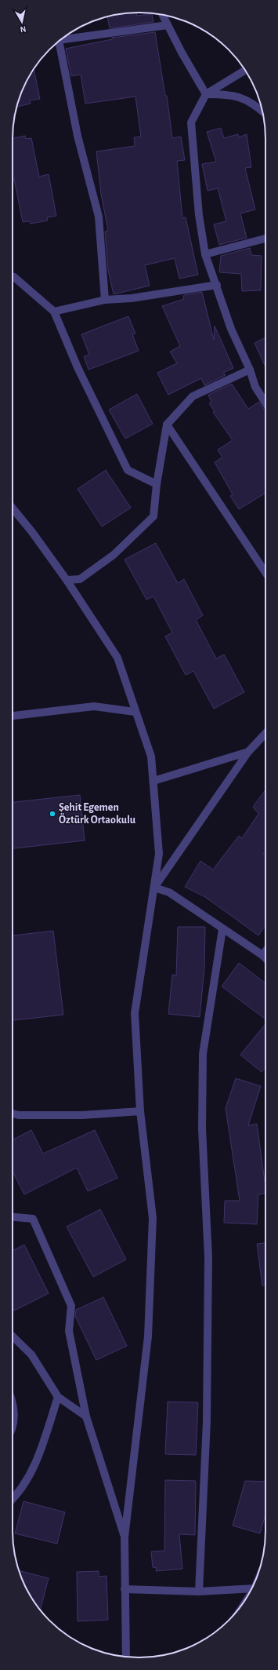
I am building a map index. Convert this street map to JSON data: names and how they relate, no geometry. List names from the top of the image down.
{
  "places": ["Şehit Egemen Öztürk Ortaokulu"],
  "north": "bottom"
}
